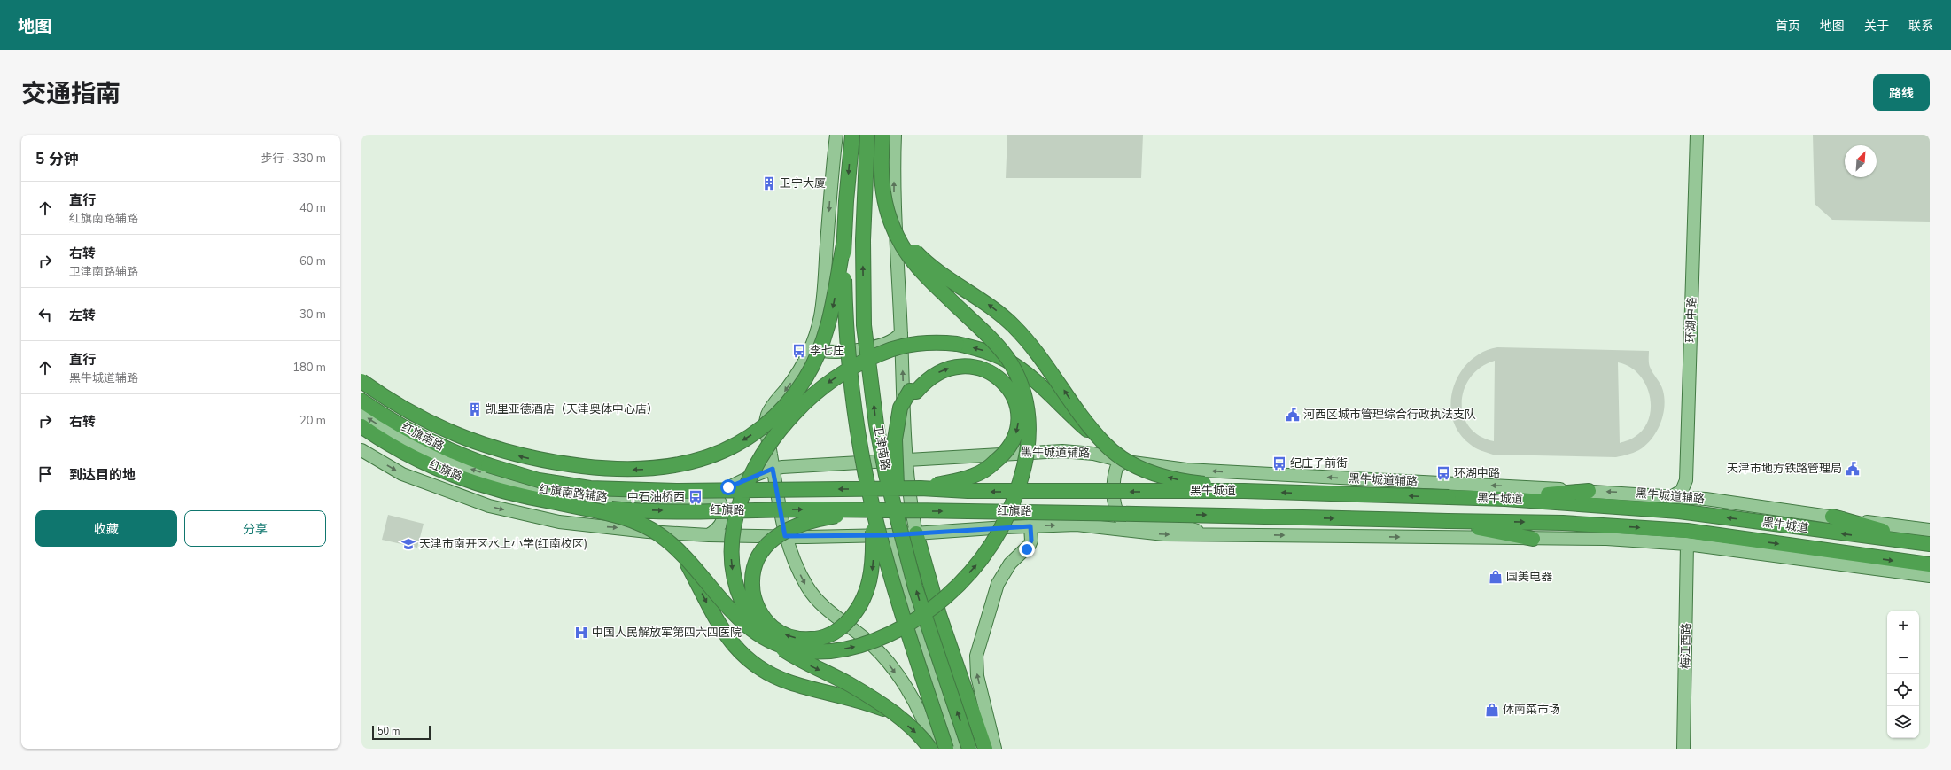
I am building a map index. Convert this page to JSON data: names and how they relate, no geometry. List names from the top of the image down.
{
  "streets": {
    "highway": [
      "红旗南路",
      "卫津南路",
      "红旗路",
      "黑牛城道"
    ],
    "main road": [
      "环湖中路",
      "黑牛城道辅路",
      "红旗南路辅路",
      "梅江西路"
    ]
  },
  "crossings": [
    ["环湖中路", "黑牛城道辅路"],
    ["红旗南路", "红旗路"],
    ["红旗南路", "红旗南路辅路"],
    ["卫津南路", "红旗路"],
    ["黑牛城道辅路", "红旗南路辅路"],
    ["红旗路", "黑牛城道"]
  ],
  "places": {
    "building": ["卫宁大厦", "凯里亚德酒店（天津奥体中心店）"],
    "bus stop": [
      "李七庄",
      "纪庄子前街",
      "环湖中路",
      "中石油桥西"
    ],
    "public building": ["河西区城市管理综合行政执法支队", "天津市地方铁路管理局"],
    "school or university": ["天津市南开区水上小学(红南校区)"],
    "shop": ["国美电器", "体南菜市场"],
    "hospital": ["中国人民解放军第四六四医院"]
  },
  "scale_bar": "50 m",
  "north": "top right",
  "page": {
    "header": "地图",
    "nav": [
      "首页",
      "地图",
      "关于",
      "联系"
    ],
    "title": "交通指南",
    "buttons": [
      "路线",
      ["收藏", "分享"]
    ],
    "heading": ["5 分钟", "步行 · 330 m"],
    "list": [
      ["直行", "红旗南路辅路", "40 m"],
      ["右转", "卫津南路辅路", "60 m"],
      ["左转", "30 m"],
      ["直行", "黑牛城道辅路", "180 m"],
      ["右转", "20 m"],
      "到达目的地"
    ],
    "map_buttons": ["+", "−"],
    "scale": "50 m"
  }
}
